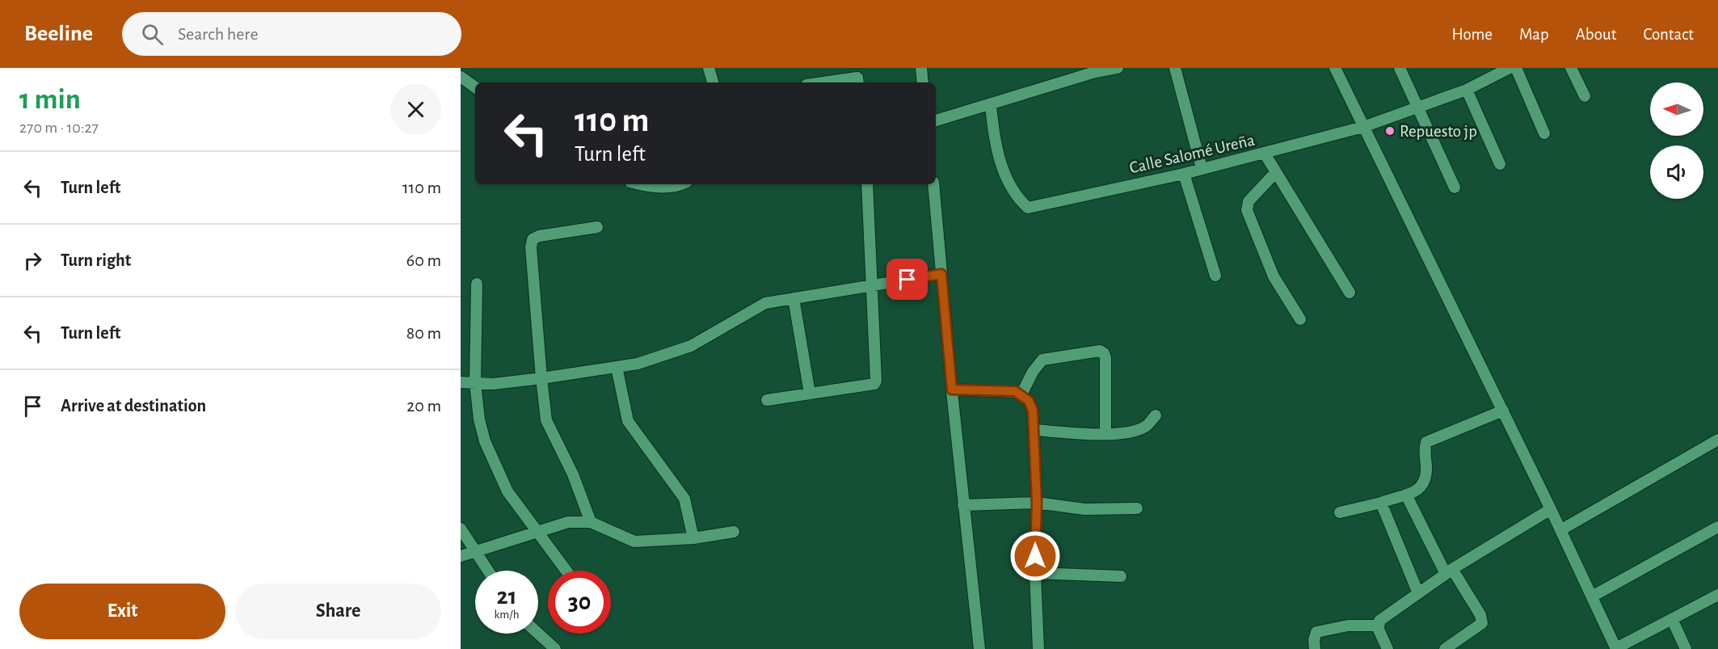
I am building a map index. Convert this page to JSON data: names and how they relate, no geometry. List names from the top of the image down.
{
  "streets": {
    "street": ["Calle Salomé Ureña"]
  },
  "places": ["Repuesto jp"],
  "north": "left",
  "page": {
    "header": "Beeline",
    "search": "Search here",
    "nav": [
      "Home",
      "Map",
      "About",
      "Contact"
    ],
    "heading": ["1 min", "270 m · 10:27"],
    "turn": ["110 m", "Turn left"],
    "list": [
      {
        "name": "Turn left",
        "value": "110 m"
      },
      {
        "name": "Turn right",
        "value": "60 m"
      },
      {
        "name": "Turn left",
        "value": "80 m"
      },
      {
        "name": "Arrive at destination",
        "value": "20 m"
      }
    ],
    "speed": "21 km/h",
    "limit": "30",
    "buttons": ["Exit", "Share"]
  }
}
